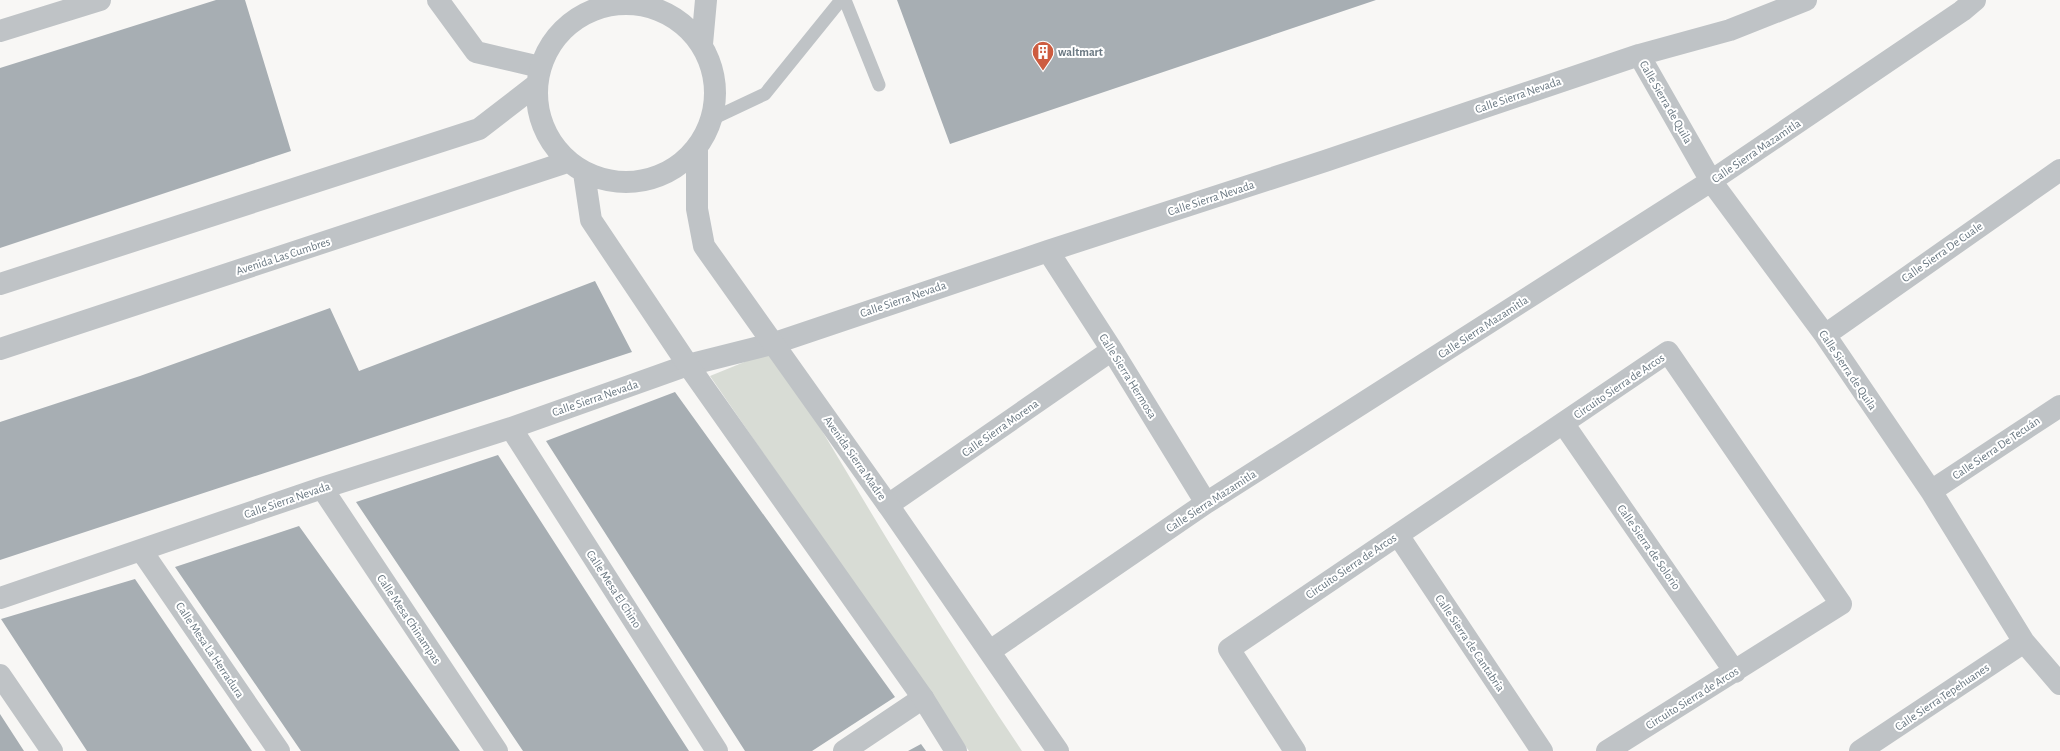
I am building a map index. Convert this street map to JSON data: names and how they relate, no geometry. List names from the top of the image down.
{
  "streets": {
    "street": [
      "Calle Sierra Nevada",
      "Calle Sierra de Quila",
      "Calle Sierra Mazamitla",
      "Calle Sierra De Cuale",
      "Avenida Las Cumbres",
      "Calle Sierra Hermosa",
      "Circuito Sierra de Arcos",
      "Calle Sierra Morena",
      "Calle Sierra De Tecuán",
      "Avenida Sierra Madre",
      "Calle Sierra de Solorio",
      "Calle Mesa El Chino",
      "Calle Mesa Chinampas",
      "Calle Sierra de Cantabria",
      "Calle Mesa La Herradura",
      "Calle Sierra Tepehuanes"
    ]
  },
  "crossings": [
    ["Calle Sierra Nevada", "Calle Sierra de Quila"],
    ["Calle Sierra Nevada", "Calle Sierra Hermosa"],
    ["Calle Sierra Nevada", "Avenida Sierra Madre"],
    ["Calle Sierra Nevada", "Calle Mesa El Chino"],
    ["Calle Sierra Nevada", "Calle Mesa Chinampas"],
    ["Calle Sierra Nevada", "Calle Mesa La Herradura"],
    ["Calle Sierra de Quila", "Calle Sierra Mazamitla"],
    ["Calle Sierra de Quila", "Calle Sierra De Cuale"],
    ["Calle Sierra de Quila", "Calle Sierra De Tecuán"],
    ["Calle Sierra de Quila", "Calle Sierra Tepehuanes"],
    ["Calle Sierra Mazamitla", "Calle Sierra Hermosa"],
    ["Calle Sierra Mazamitla", "Avenida Sierra Madre"],
    ["Calle Sierra Hermosa", "Calle Sierra Morena"],
    ["Circuito Sierra de Arcos", "Calle Sierra de Solorio"],
    ["Circuito Sierra de Arcos", "Calle Sierra de Cantabria"],
    ["Calle Sierra Morena", "Avenida Sierra Madre"]
  ],
  "places": {
    "building": ["waltmart"]
  }
}
